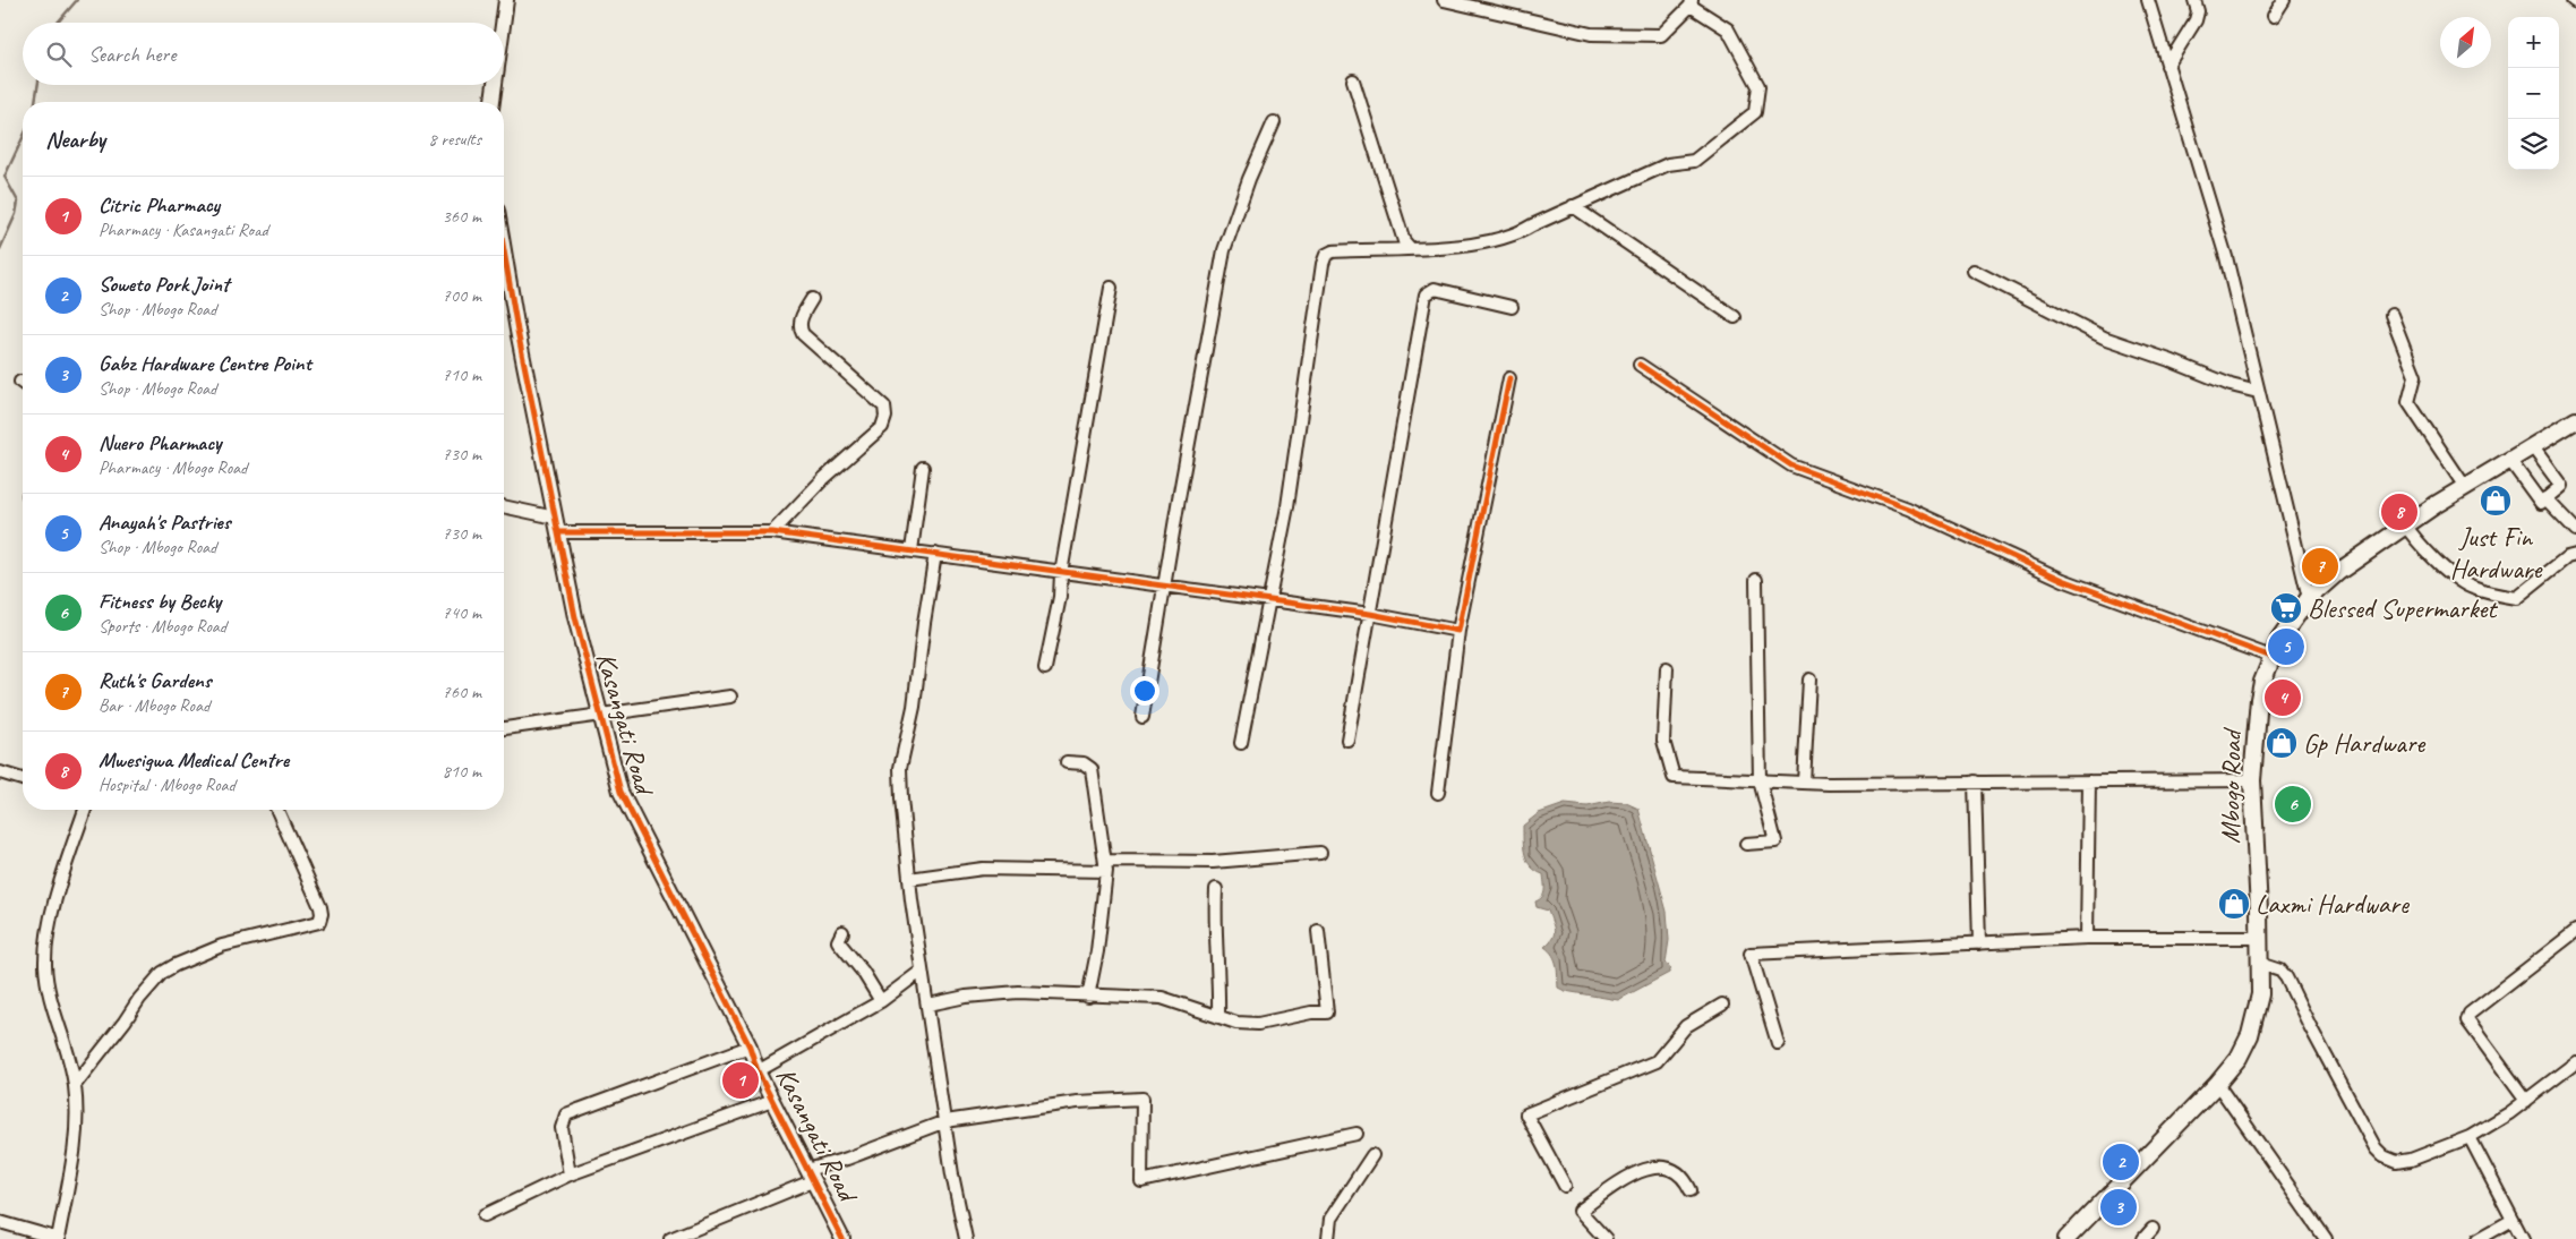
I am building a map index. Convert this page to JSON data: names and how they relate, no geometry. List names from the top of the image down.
{
  "streets": {
    "main road": ["Mbogo Road"],
    "street": ["Kasangati Road"]
  },
  "places": {
    "shop": ["Just Fin Hardware", "Gp Hardware", "Laxmi Hardware"],
    "supermarket": ["Blessed Supermarket"]
  },
  "north": "top right",
  "page": {
    "map_buttons": ["+", "−"],
    "search": "Search here",
    "heading": ["Nearby", "8 results"],
    "list": [
      {
        "mark": "1",
        "name": "Citric Pharmacy",
        "note": "Pharmacy · Kasangati Road",
        "value": "360 m"
      },
      {
        "mark": "2",
        "name": "Soweto Pork Joint",
        "note": "Shop · Mbogo Road",
        "value": "700 m"
      },
      {
        "mark": "3",
        "name": "Gabz Hardware Centre Point",
        "note": "Shop · Mbogo Road",
        "value": "710 m"
      },
      {
        "mark": "4",
        "name": "Nuero Pharmacy",
        "note": "Pharmacy · Mbogo Road",
        "value": "730 m"
      },
      {
        "mark": "5",
        "name": "Anayah's Pastries",
        "note": "Shop · Mbogo Road",
        "value": "730 m"
      },
      {
        "mark": "6",
        "name": "Fitness by Becky",
        "note": "Sports · Mbogo Road",
        "value": "740 m"
      },
      {
        "mark": "7",
        "name": "Ruth's Gardens",
        "note": "Bar · Mbogo Road",
        "value": "760 m"
      },
      {
        "mark": "8",
        "name": "Mwesigwa Medical Centre",
        "note": "Hospital · Mbogo Road",
        "value": "810 m"
      }
    ],
    "pins": [
      "8",
      "7",
      "5",
      "4",
      "6",
      "1",
      "2",
      "3"
    ]
  }
}
